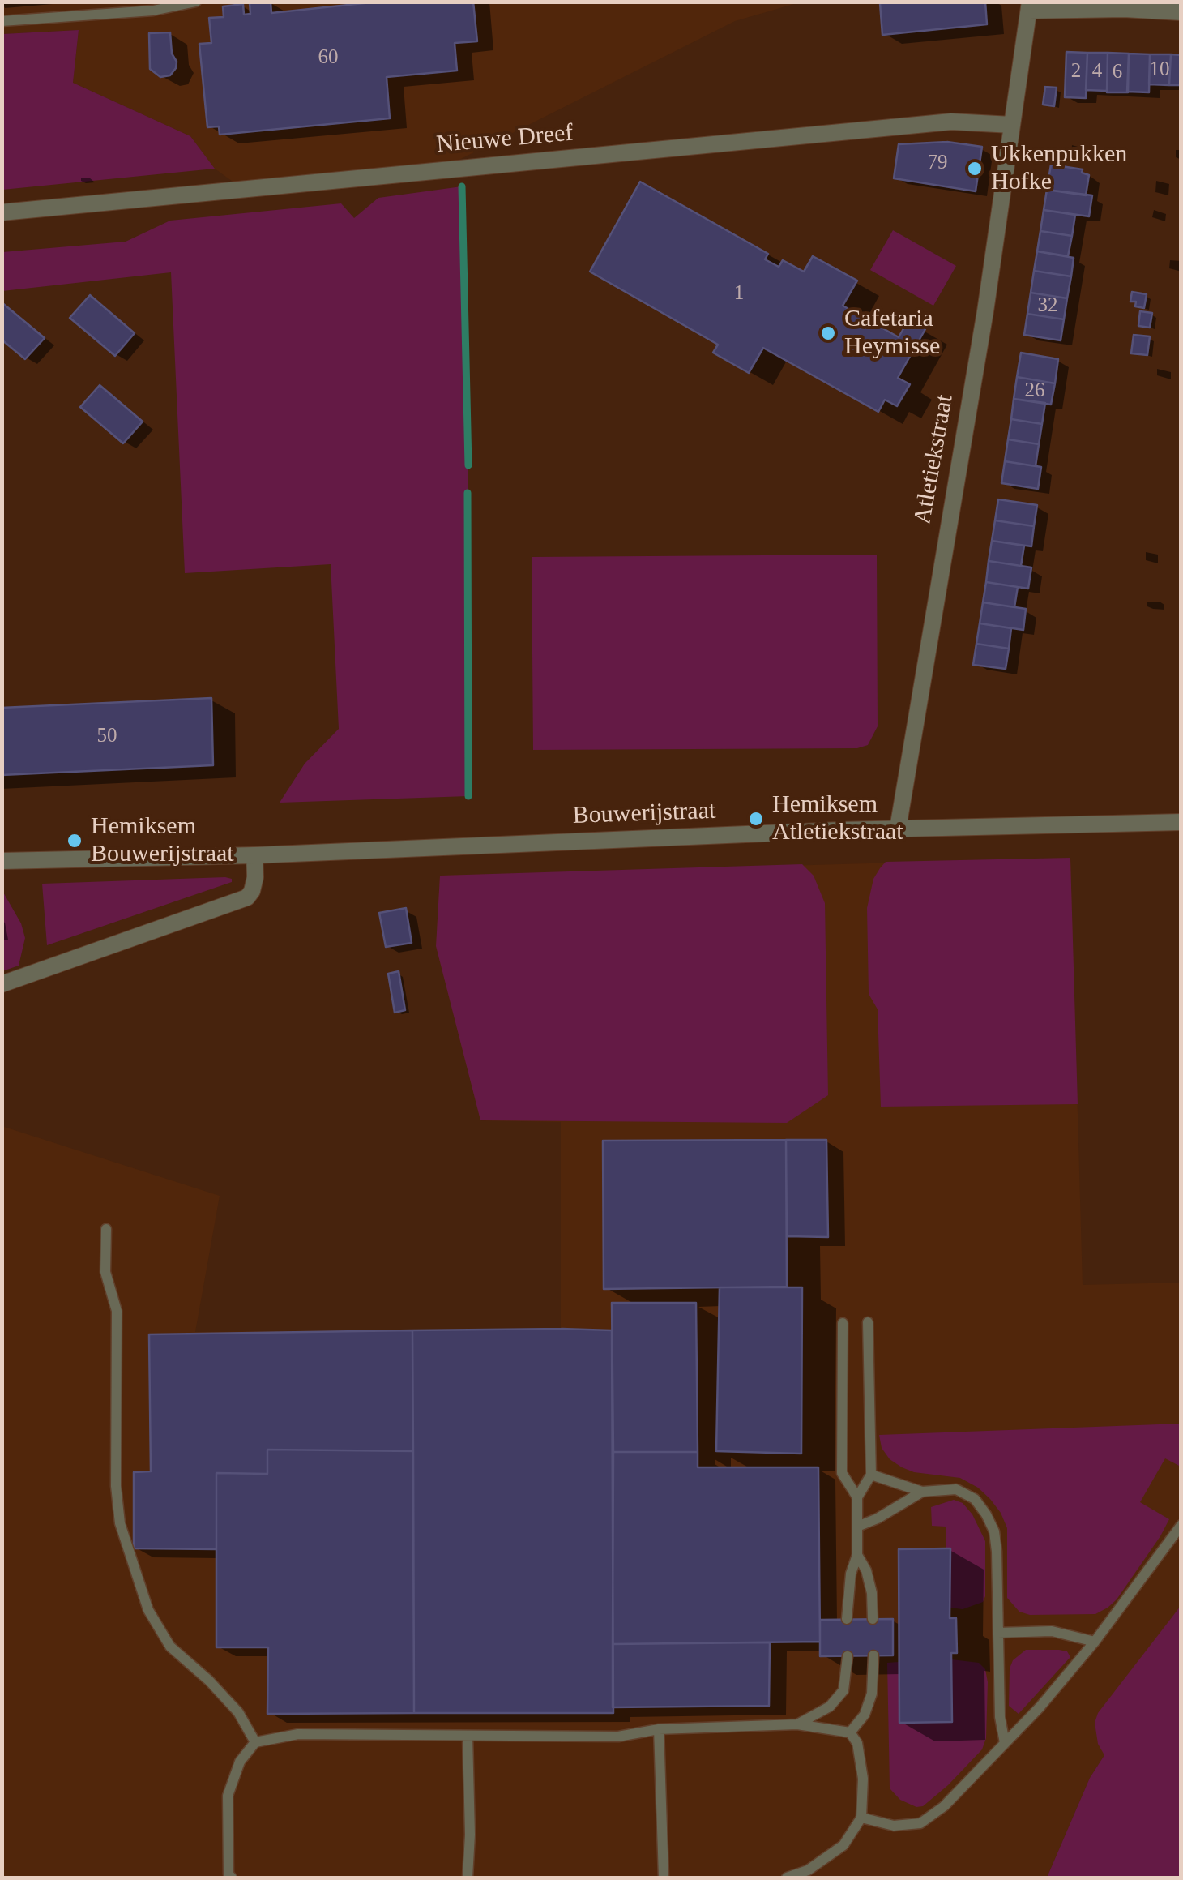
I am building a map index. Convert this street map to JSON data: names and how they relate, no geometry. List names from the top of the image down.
{
  "streets": {
    "street": ["Nieuwe Dreef", "Atletiekstraat", "Bouwerijstraat"]
  },
  "crossings": [
    ["Nieuwe Dreef", "Atletiekstraat"],
    ["Atletiekstraat", "Bouwerijstraat"]
  ],
  "places": [
    "Ukkenpukken Hofke",
    "Cafetaria Heymisse",
    "Hemiksem Atletiekstraat",
    "Hemiksem Bouwerijstraat"
  ],
  "house_numbers": [
    "60",
    "10",
    "2",
    "4",
    "6",
    "79",
    "1",
    "32",
    "26",
    "50"
  ]
}
